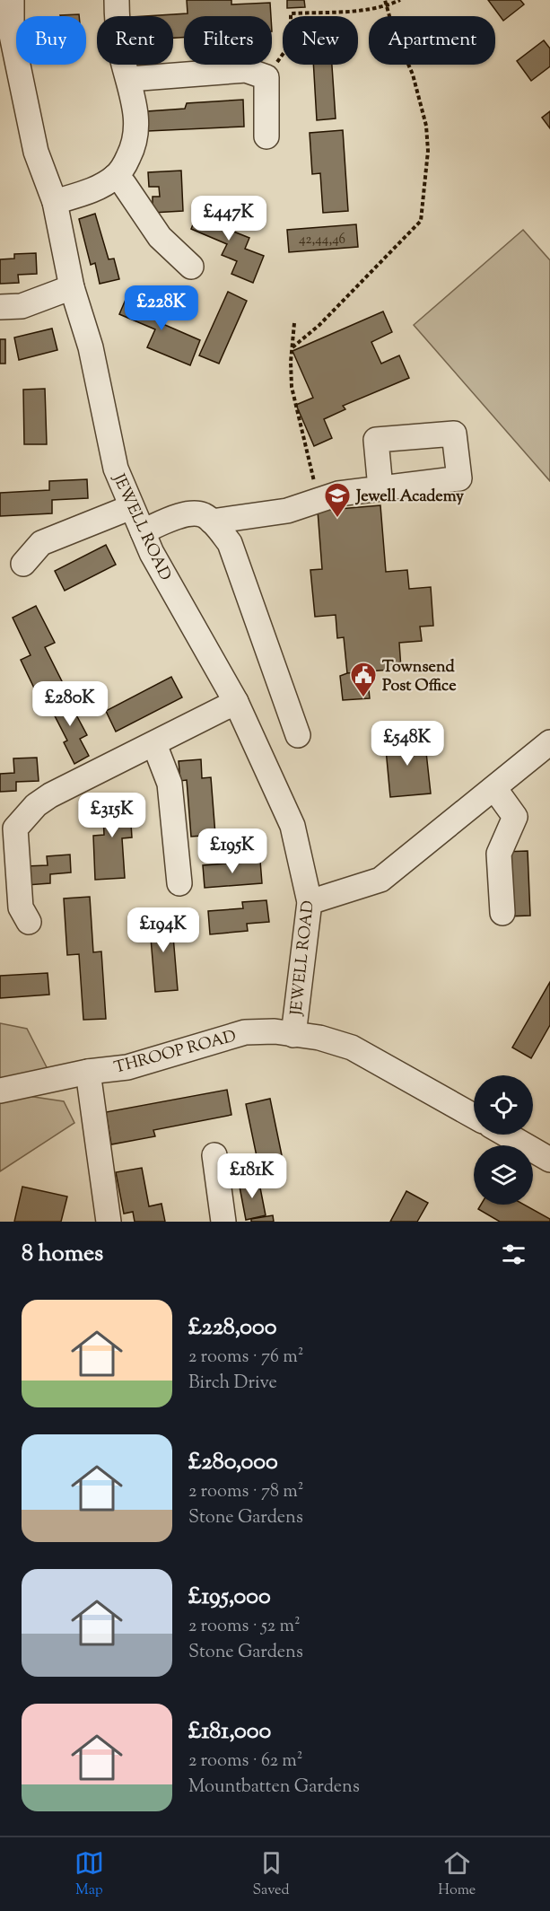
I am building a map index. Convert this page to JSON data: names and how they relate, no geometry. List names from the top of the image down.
{
  "streets": {
    "street": ["JEWELL ROAD", "THROOP ROAD"]
  },
  "crossings": [
    ["JEWELL ROAD", "THROOP ROAD"]
  ],
  "places": {
    "school or university": ["Jewell Academy"],
    "public building": ["Townsend Post Office"]
  },
  "house_numbers": ["42,44,46"],
  "page": {
    "chip": [
      "Buy",
      "Rent",
      "Filters",
      "New",
      "Apartment"
    ],
    "price": [
      "£447K",
      "£228K",
      "£280K",
      "£548K",
      "£315K",
      "£195K",
      "£194K",
      "£181K"
    ],
    "heading": "8 homes",
    "list": [
      {
        "name": "£228,000",
        "note": "2 rooms · 76 m² · Birch Drive"
      },
      {
        "name": "£280,000",
        "note": "2 rooms · 78 m² · Stone Gardens"
      },
      {
        "name": "£195,000",
        "note": "2 rooms · 52 m² · Stone Gardens"
      },
      {
        "name": "£181,000",
        "note": "2 rooms · 62 m² · Mountbatten Gardens"
      }
    ],
    "tabs": ["Map", "Saved", "Home"]
  }
}
